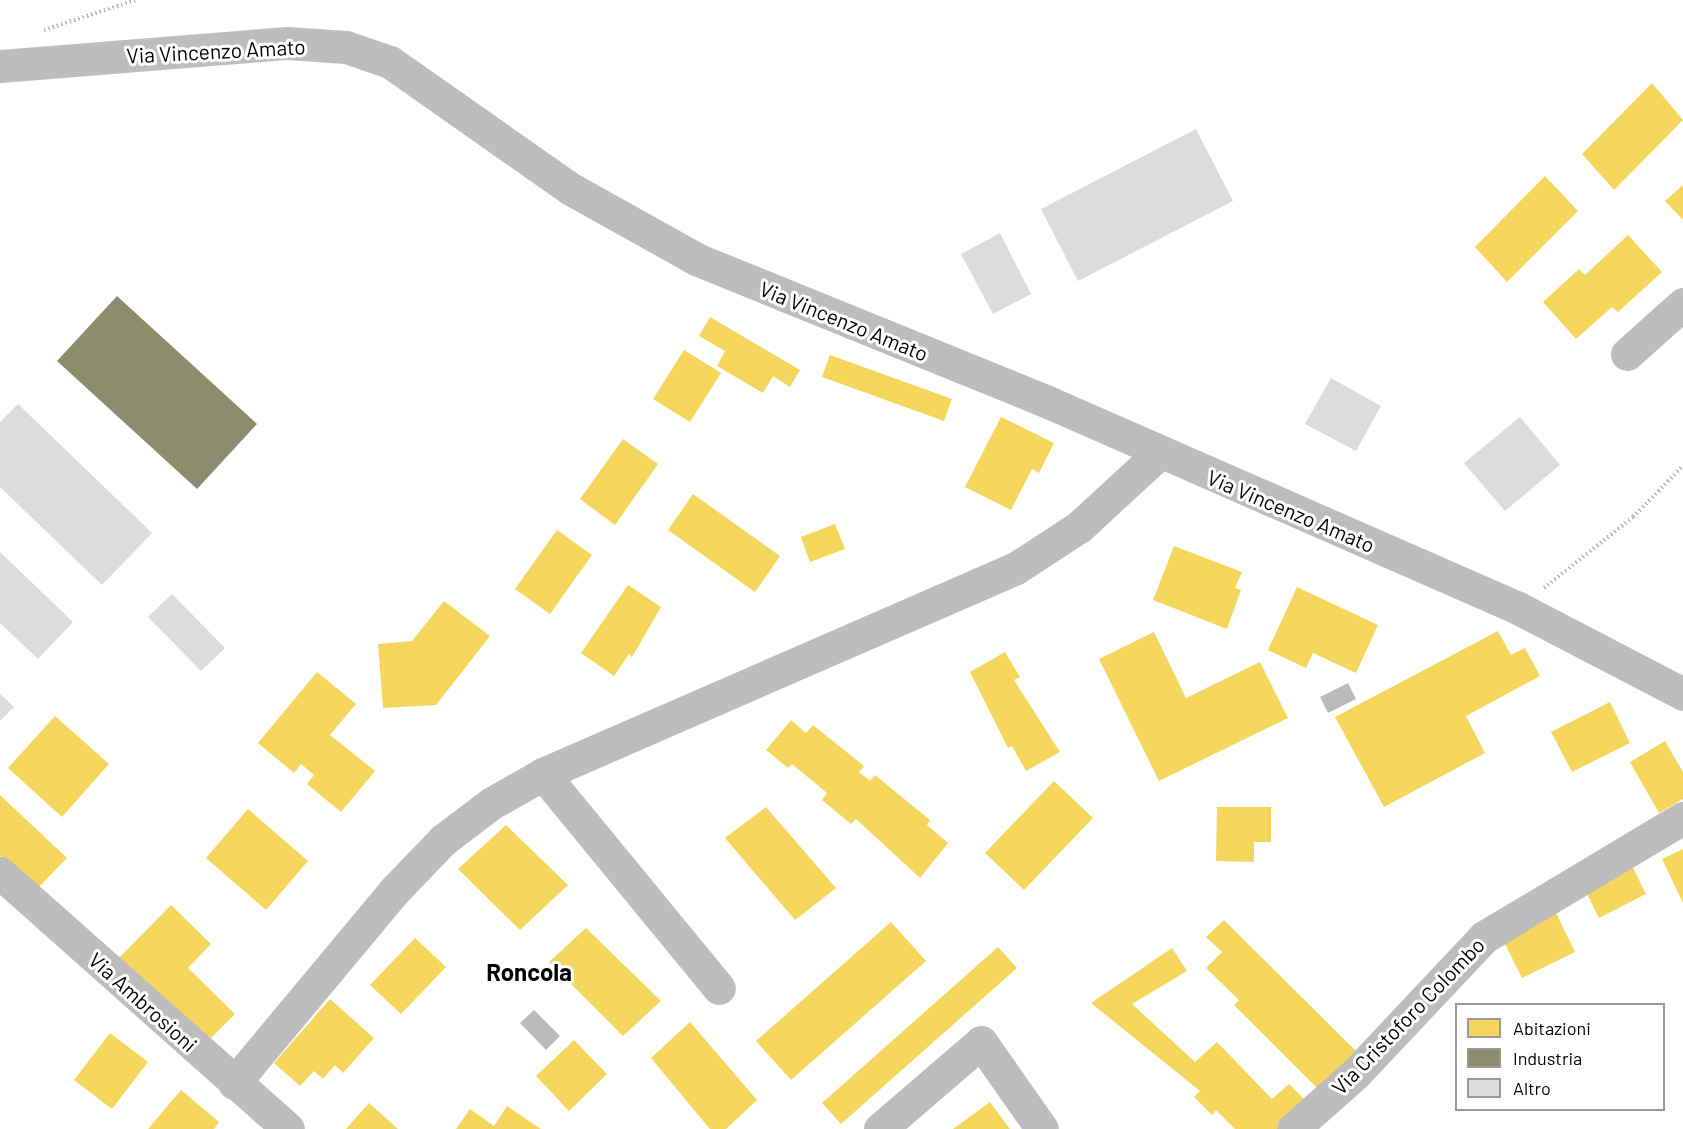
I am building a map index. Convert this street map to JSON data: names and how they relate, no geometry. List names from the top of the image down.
{
  "streets": {
    "street": ["Via Vincenzo Amato", "Via Ambrosioni", "Via Cristoforo Colombo"]
  },
  "districts": ["Roncola"],
  "legend": ["Abitazioni", "Industria", "Altro"]
}
